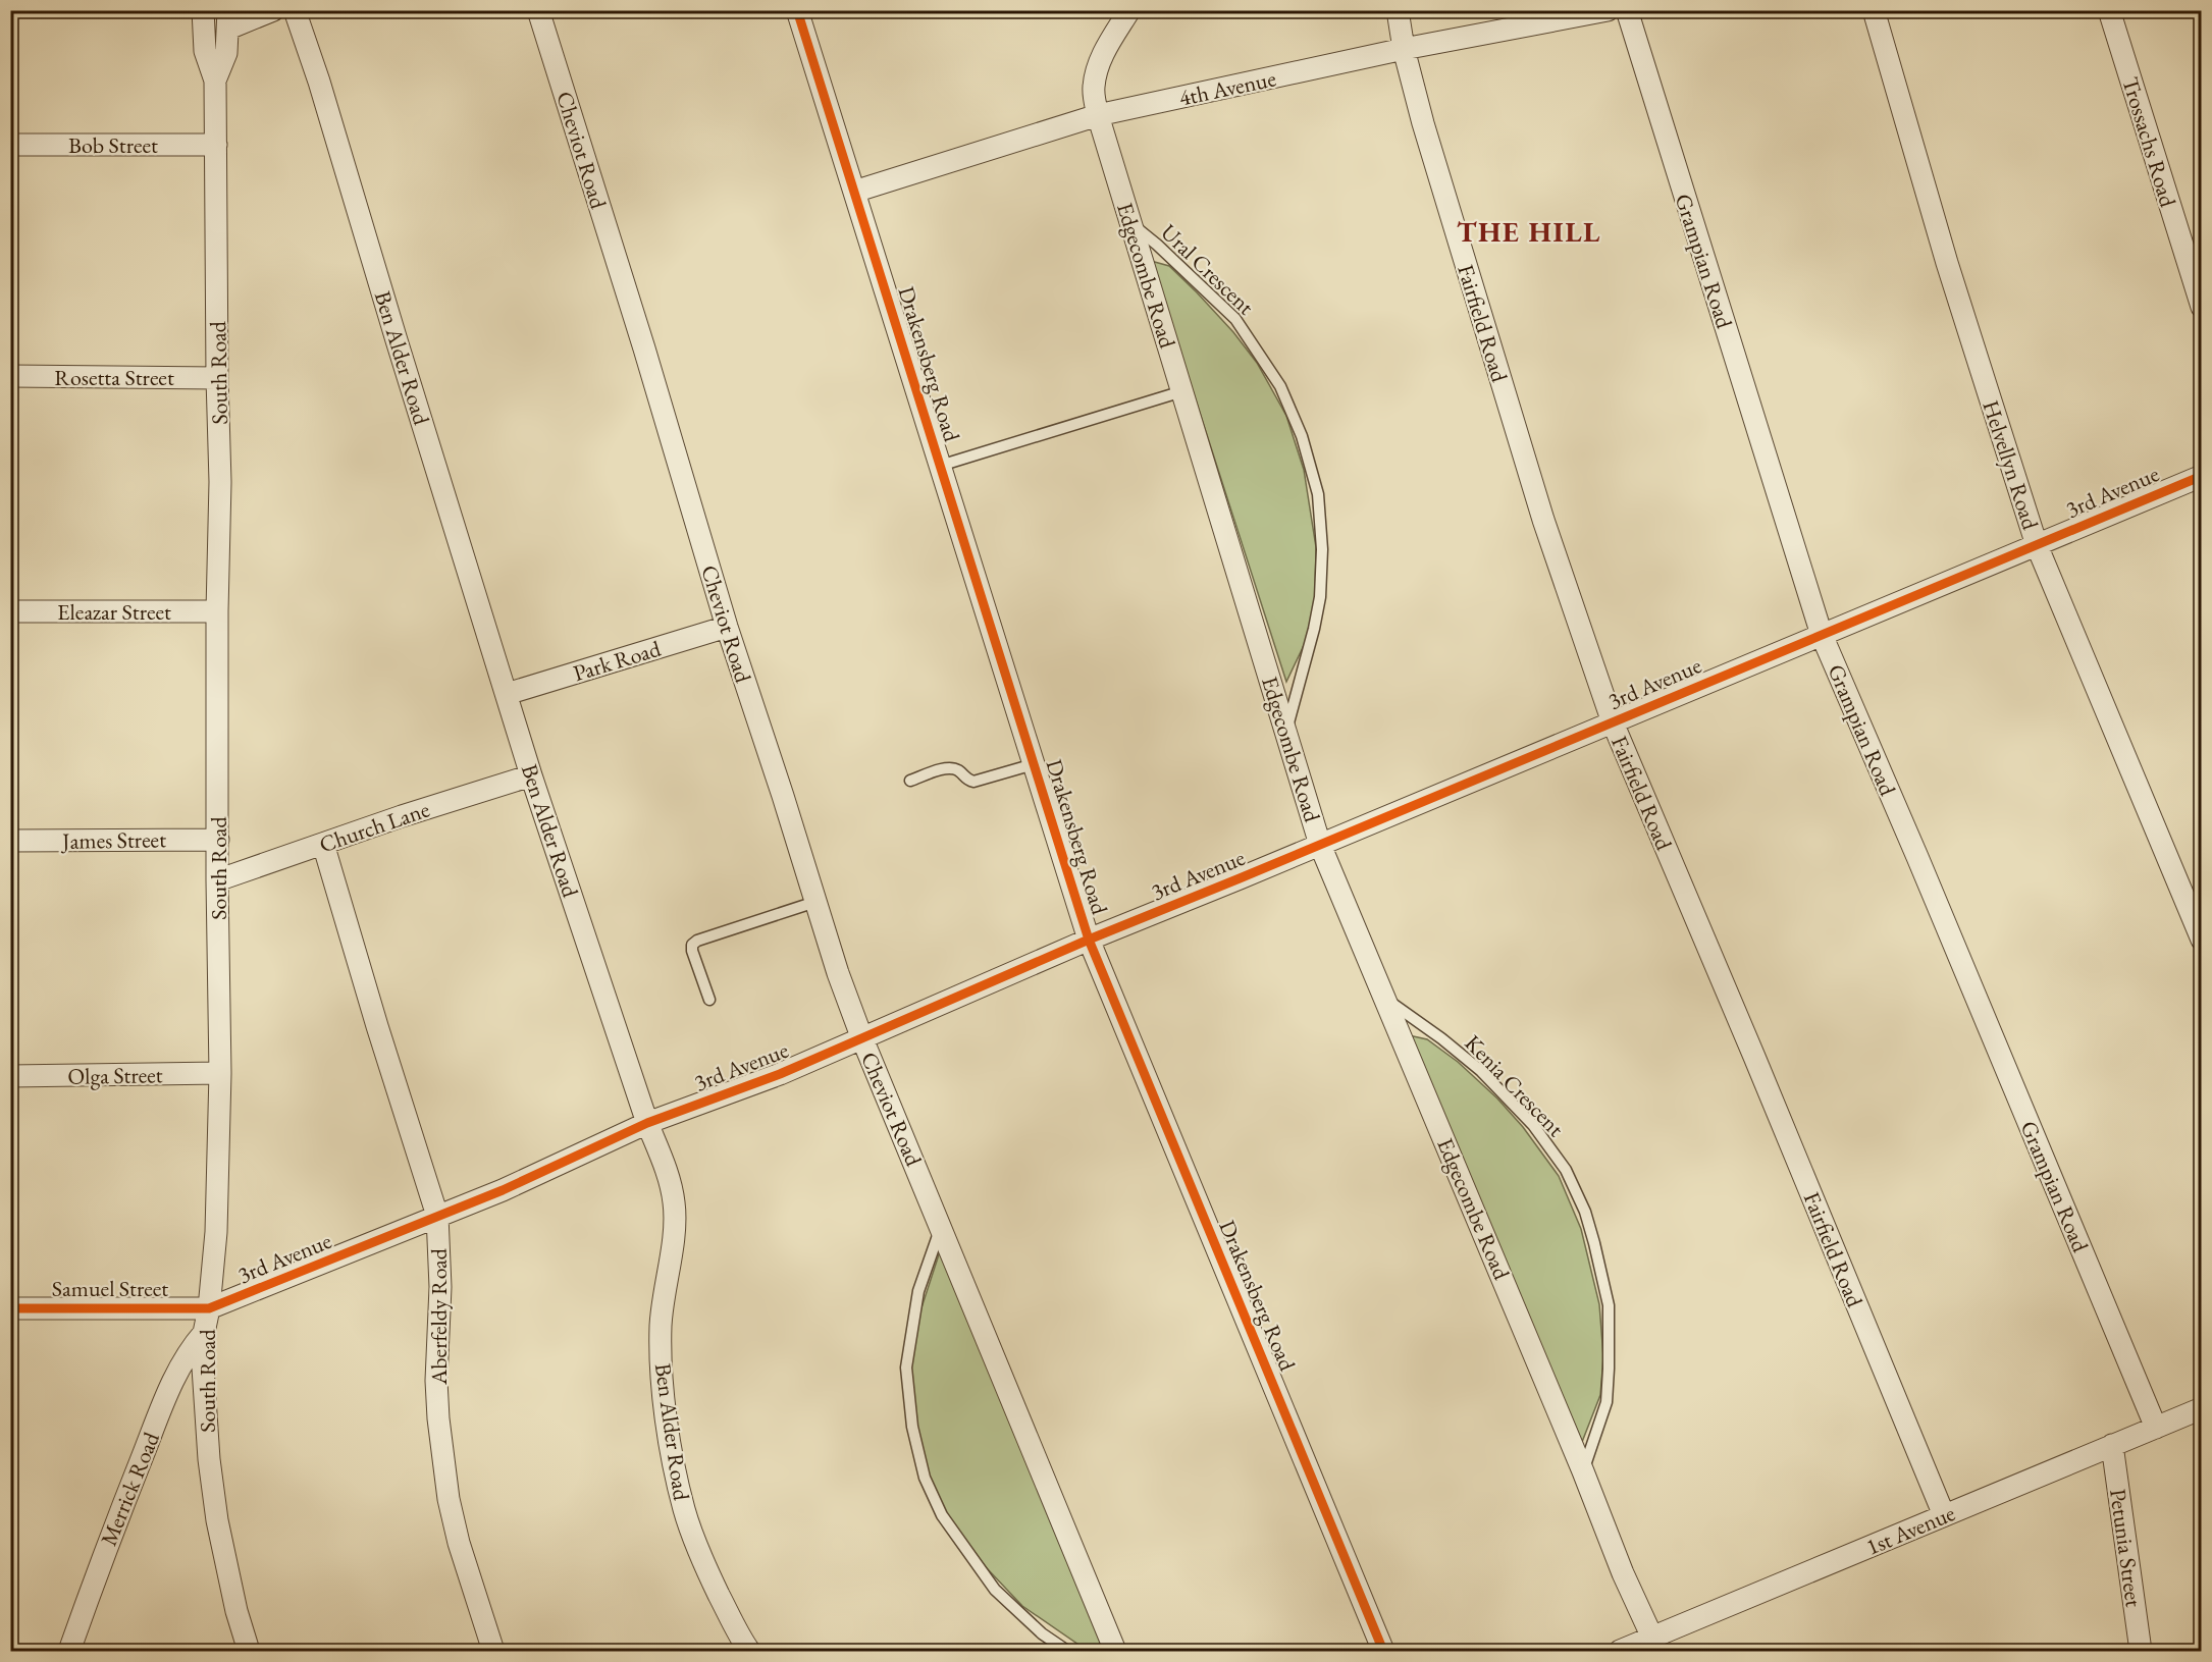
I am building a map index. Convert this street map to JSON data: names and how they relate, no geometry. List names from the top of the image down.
{
  "streets": {
    "street": [
      "4th Avenue",
      "Trossachs Road",
      "Bob Street",
      "Cheviot Road",
      "Grampian Road",
      "Edgecombe Road",
      "Fairfield Road",
      "Ben Alder Road",
      "Drakensberg Road",
      "South Road",
      "Rosetta Street",
      "Helvellyn Road",
      "3rd Avenue",
      "Eleazar Street",
      "Park Road",
      "Church Lane",
      "James Street",
      "Olga Street",
      "Samuel Street",
      "Aberfeldy Road",
      "Merrick Road",
      "1st Avenue",
      "Petunia Street"
    ],
    "lane": ["Ural Crescent", "Kenia Crescent"]
  },
  "crossings": [
    ["4th Avenue", "Edgecombe Road"],
    ["4th Avenue", "Fairfield Road"],
    ["4th Avenue", "Drakensberg Road"],
    ["Bob Street", "South Road"],
    ["Cheviot Road", "3rd Avenue"],
    ["Cheviot Road", "Park Road"],
    ["Grampian Road", "3rd Avenue"],
    ["Grampian Road", "1st Avenue"],
    ["Ural Crescent", "Edgecombe Road"],
    ["Edgecombe Road", "3rd Avenue"],
    ["Edgecombe Road", "Kenia Crescent"],
    ["Edgecombe Road", "1st Avenue"],
    ["Fairfield Road", "3rd Avenue"],
    ["Fairfield Road", "1st Avenue"],
    ["Ben Alder Road", "3rd Avenue"],
    ["Ben Alder Road", "Park Road"],
    ["Ben Alder Road", "Church Lane"],
    ["Drakensberg Road", "3rd Avenue"],
    ["South Road", "Rosetta Street"],
    ["South Road", "3rd Avenue"],
    ["South Road", "Eleazar Street"],
    ["South Road", "Church Lane"],
    ["South Road", "James Street"],
    ["South Road", "Olga Street"],
    ["South Road", "Samuel Street"],
    ["South Road", "Merrick Road"],
    ["Helvellyn Road", "3rd Avenue"],
    ["3rd Avenue", "Samuel Street"],
    ["3rd Avenue", "Aberfeldy Road"],
    ["Church Lane", "Aberfeldy Road"],
    ["1st Avenue", "Petunia Street"]
  ],
  "districts": ["THE HILL"]
}
